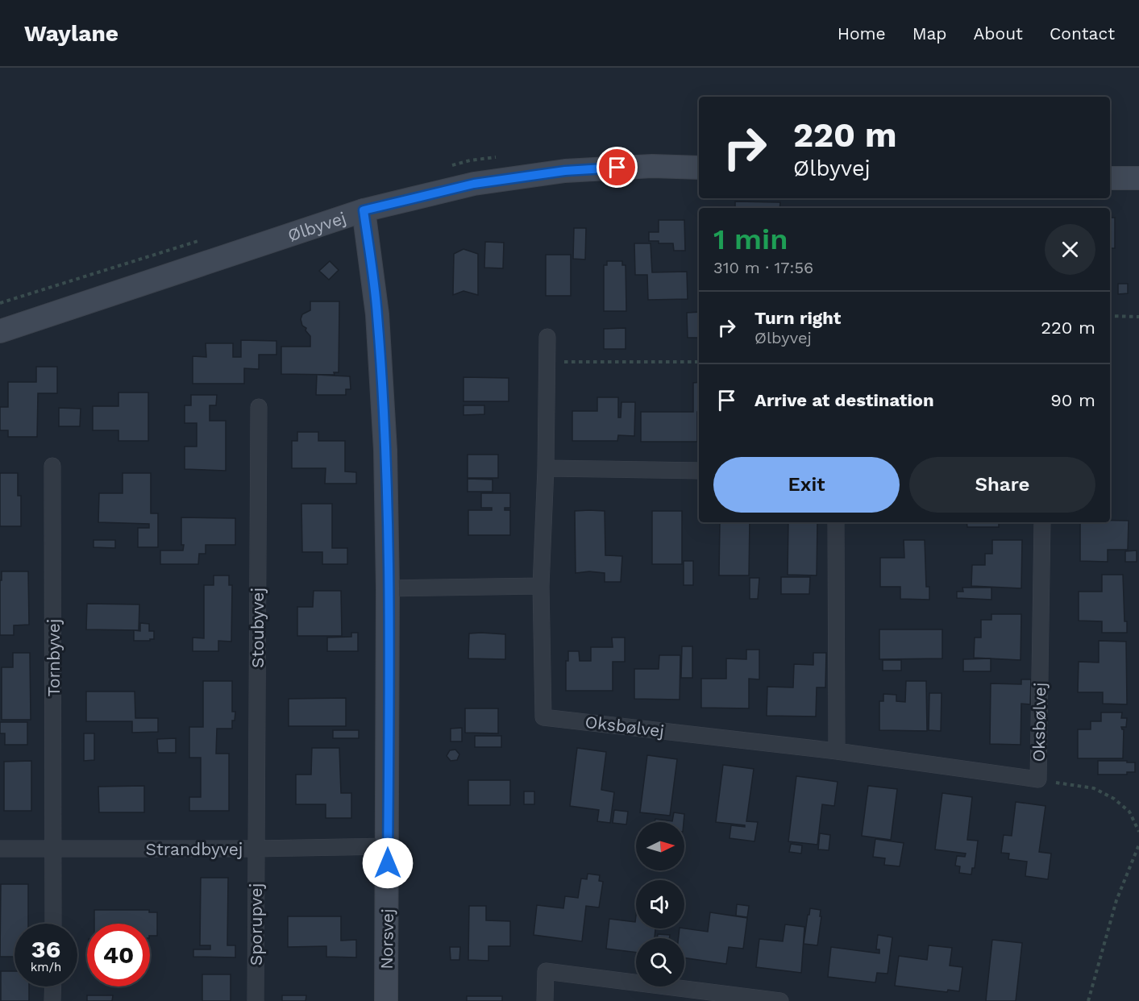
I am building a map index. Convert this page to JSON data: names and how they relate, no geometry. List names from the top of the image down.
{
  "streets": {
    "street": [
      "Ølbyvej",
      "Stoubyvej",
      "Tornbyvej",
      "Oksbølvej",
      "Strandbyvej",
      "Sporupvej",
      "Norsvej"
    ]
  },
  "crossings": [
    ["Ølbyvej", "Norsvej"],
    ["Stoubyvej", "Strandbyvej"],
    ["Stoubyvej", "Sporupvej"],
    ["Tornbyvej", "Strandbyvej"],
    ["Strandbyvej", "Sporupvej"],
    ["Strandbyvej", "Norsvej"]
  ],
  "north": "right",
  "page": {
    "header": "Waylane",
    "nav": [
      "Home",
      "Map",
      "About",
      "Contact"
    ],
    "turn": ["220 m", "Ølbyvej"],
    "heading": ["1 min", "310 m · 17:56"],
    "list": [
      {
        "name": "Turn right",
        "note": "Ølbyvej",
        "value": "220 m"
      },
      {
        "name": "Arrive at destination",
        "value": "90 m"
      }
    ],
    "buttons": ["Exit", "Share"],
    "speed": "36 km/h",
    "limit": "40"
  }
}
